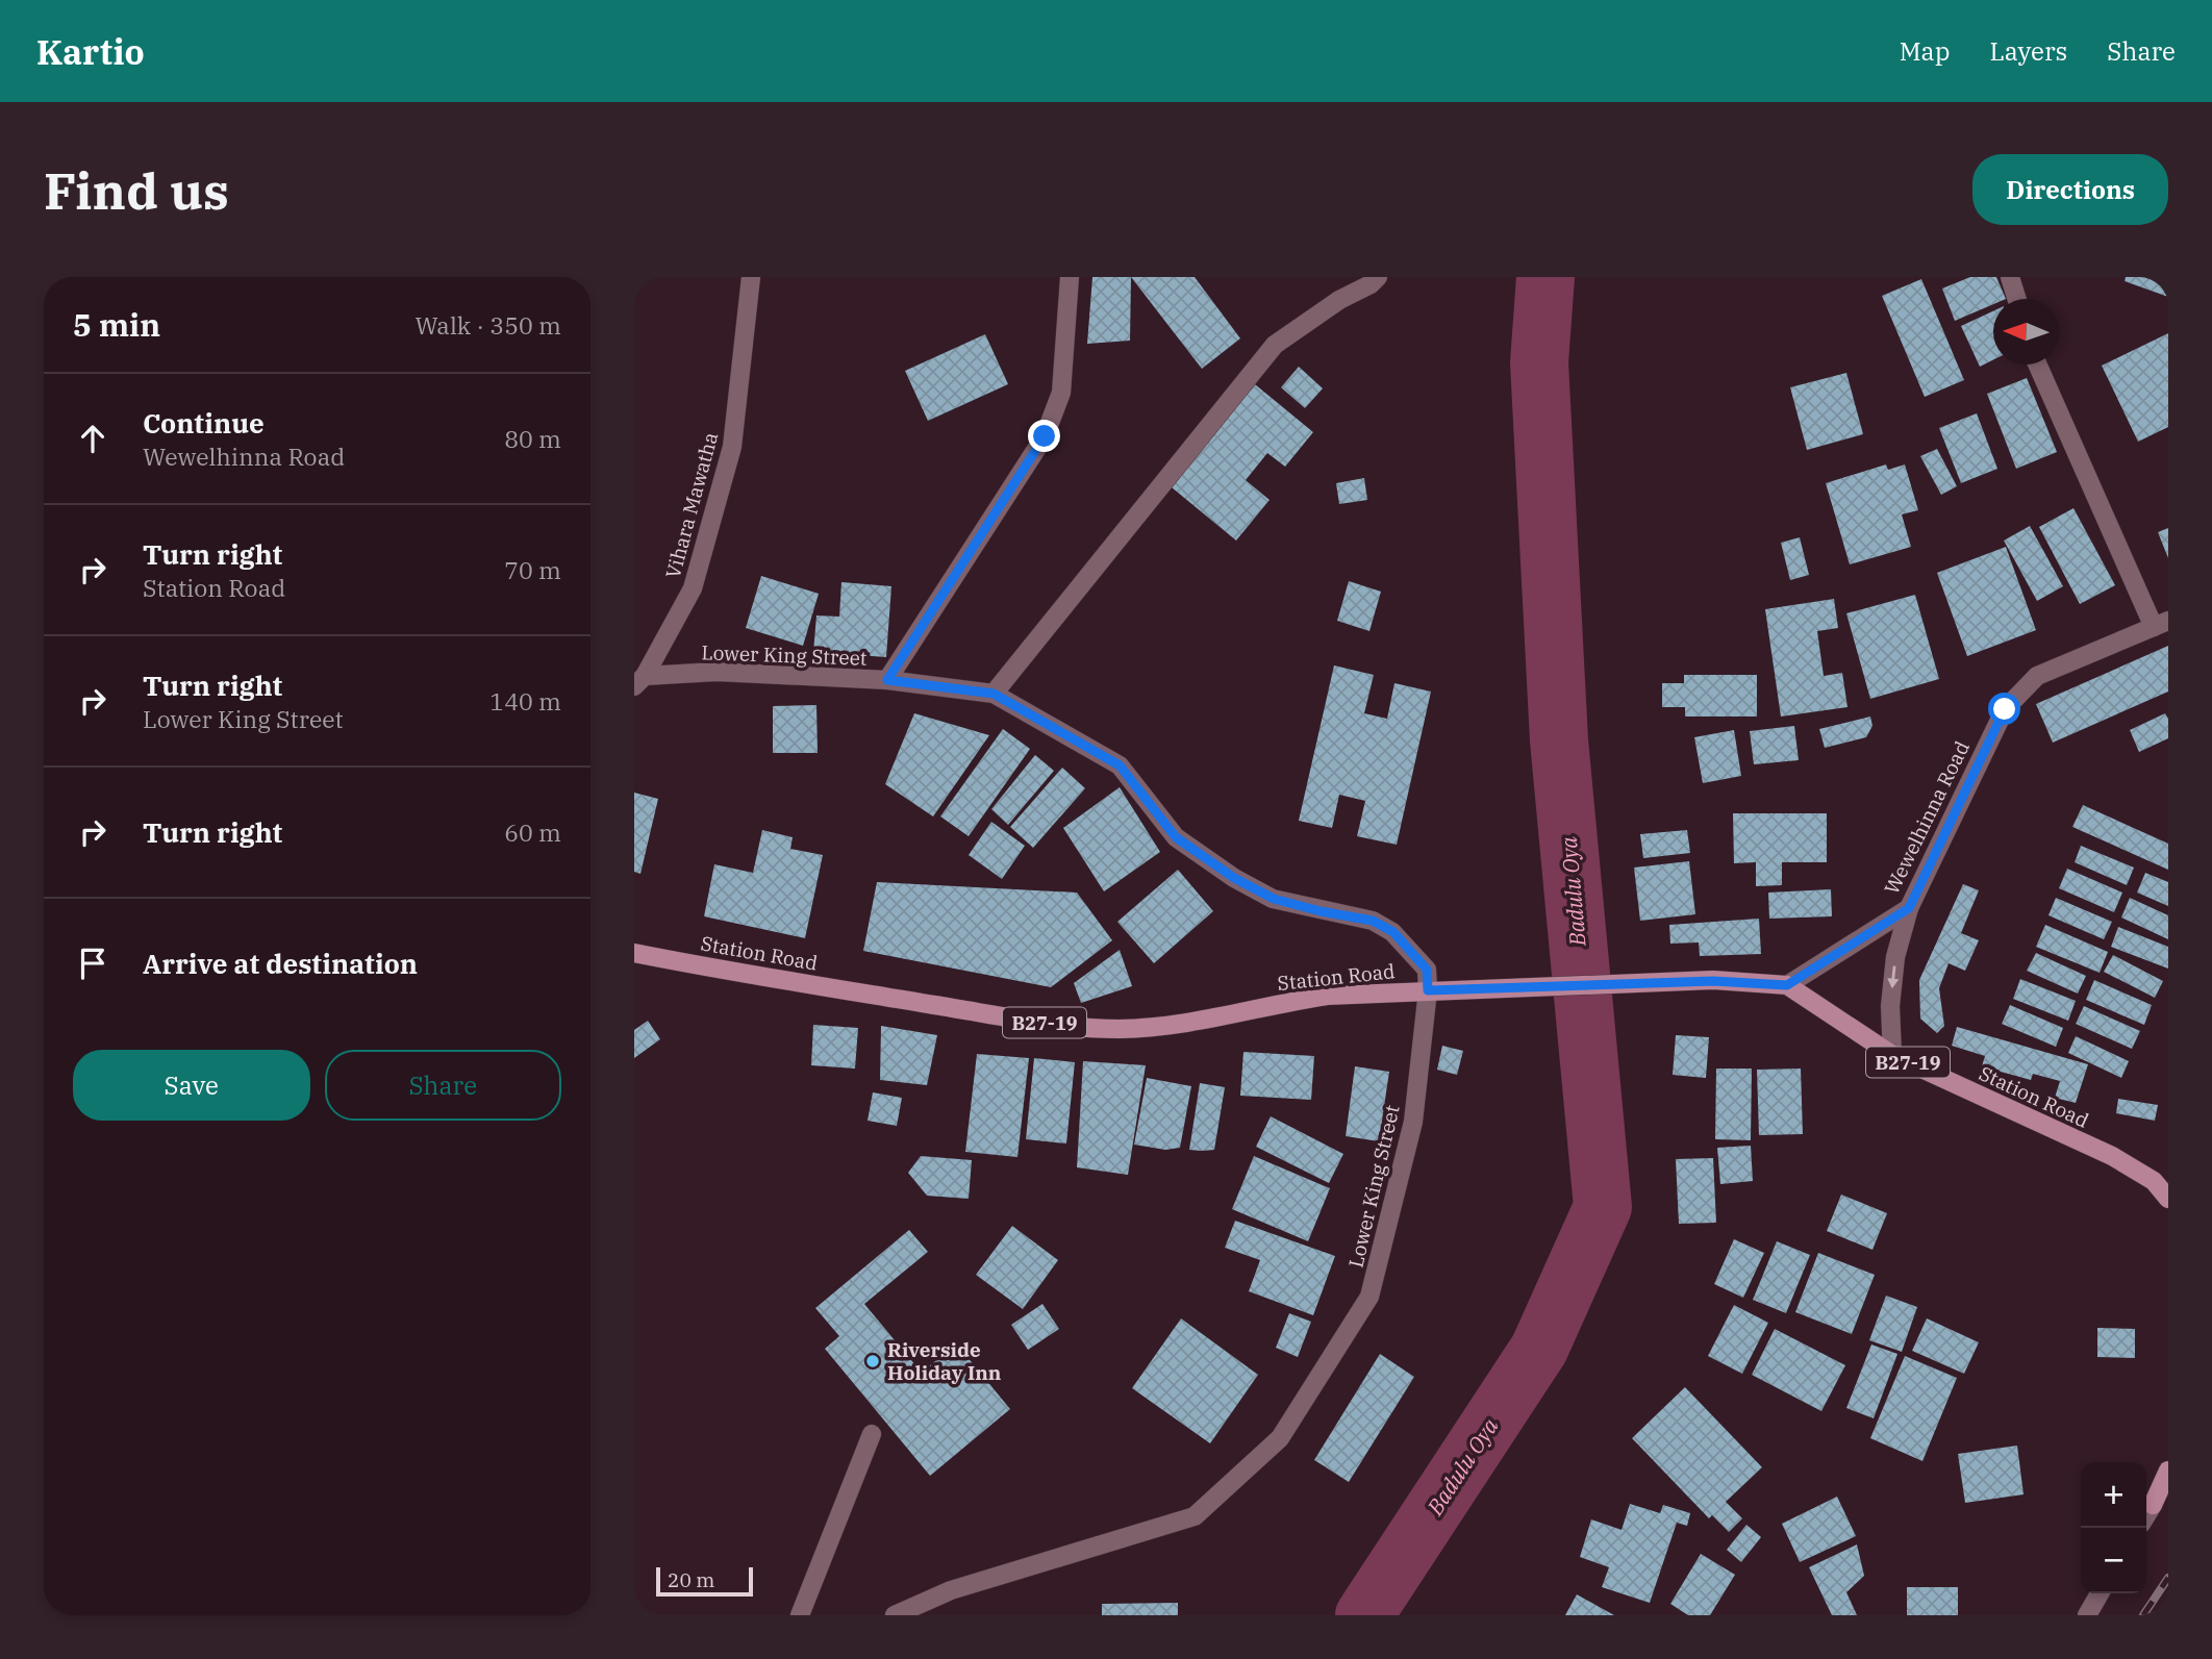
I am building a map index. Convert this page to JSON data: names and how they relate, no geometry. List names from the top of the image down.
{
  "streets": {
    "main road": ["Station Road", "B27-19"],
    "street": ["Vihara Mawatha", "Lower King Street", "Wewelhinna Road"]
  },
  "crossings": [
    ["Vihara Mawatha", "Lower King Street"],
    ["Lower King Street", "Station Road"],
    ["Wewelhinna Road", "Station Road"]
  ],
  "water": ["Badulu Oya"],
  "places": ["Riverside Holiday Inn"],
  "scale_bar": "20 m",
  "north": "left",
  "page": {
    "header": "Kartio",
    "nav": ["Map", "Layers", "Share"],
    "buttons": [
      "Directions",
      ["Save", "Share"]
    ],
    "title": "Find us",
    "heading": ["5 min", "Walk · 350 m"],
    "list": [
      ["Continue", "Wewelhinna Road", "80 m"],
      ["Turn right", "Station Road", "70 m"],
      ["Turn right", "Lower King Street", "140 m"],
      ["Turn right", "60 m"],
      "Arrive at destination"
    ],
    "map_buttons": ["+", "−"],
    "scale": "20 m"
  }
}
